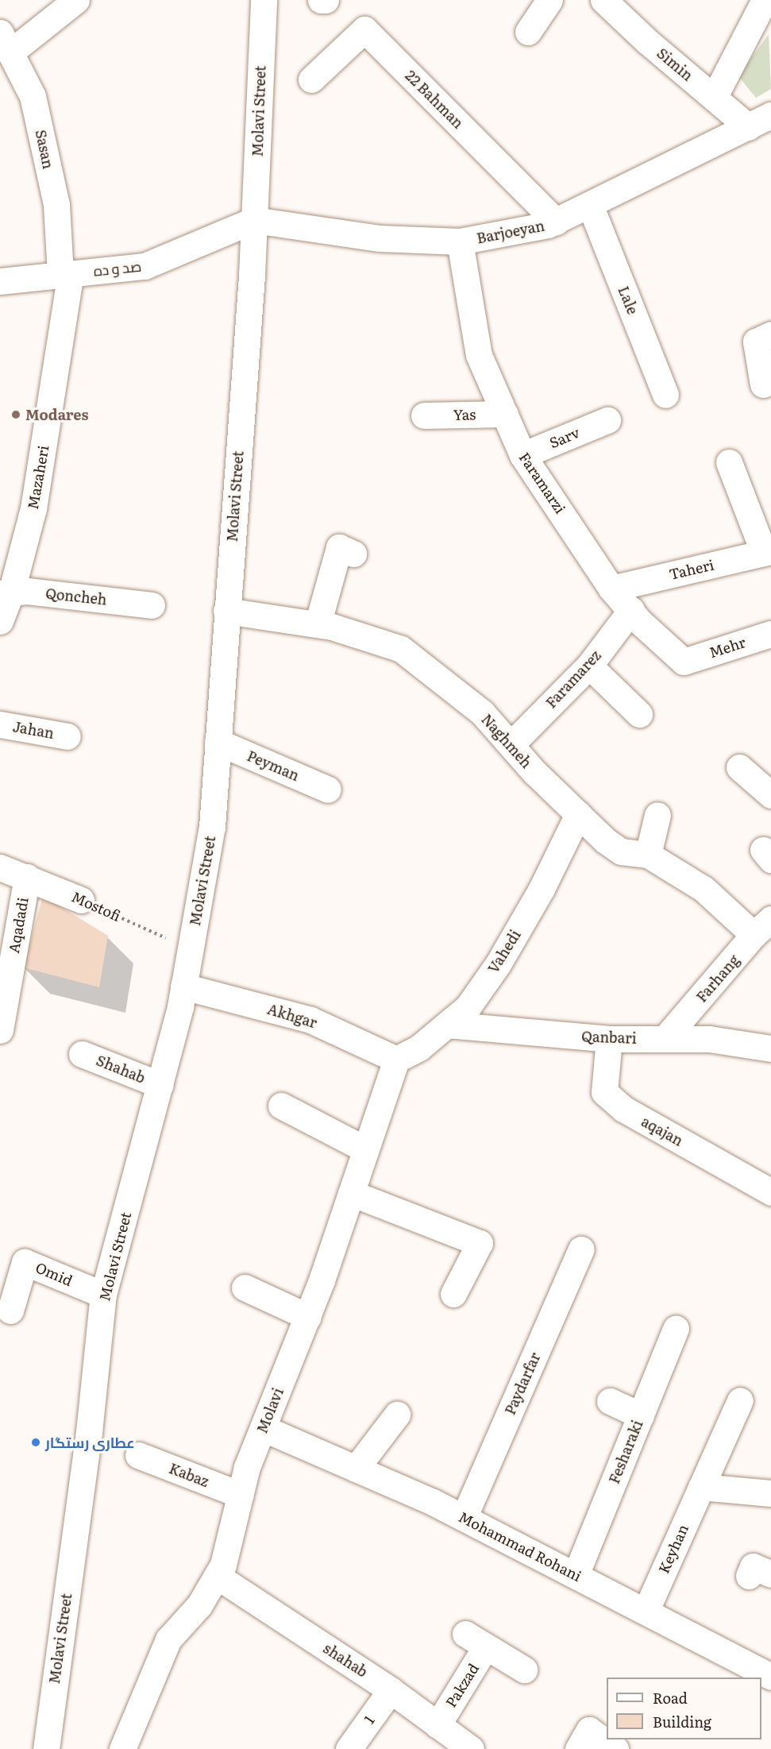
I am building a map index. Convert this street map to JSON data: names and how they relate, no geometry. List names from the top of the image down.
{
  "streets": {
    "street": [
      "Simin",
      "22 Bahman",
      "Molavi Street",
      "Sasan",
      "Barjoeyan",
      "صد و ده",
      "Lale",
      "Yas",
      "Sarv",
      "Mazaheri",
      "Faramarzi",
      "Taheri",
      "Qoncheh",
      "Mehr",
      "Faramarez",
      "Jahan",
      "Naghmeh",
      "Peyman",
      "Mostofi",
      "Aqadadi",
      "Vahedi",
      "Farhang",
      "Akhgar",
      "Qanbari",
      "Shahab",
      "aqajan",
      "Omid",
      "Paydarfar",
      "Molavi",
      "Fesharaki",
      "Kabaz",
      "Mohammad Rohani",
      "Keyhan",
      "shahab",
      "Pakzad",
      "1"
    ]
  },
  "crossings": [
    ["Simin", "Barjoeyan"],
    ["22 Bahman", "Barjoeyan"],
    ["Molavi Street", "Barjoeyan"],
    ["Molavi Street", "صد و ده"],
    ["Molavi Street", "Naghmeh"],
    ["Molavi Street", "Peyman"],
    ["Molavi Street", "Mostofi"],
    ["Molavi Street", "Akhgar"],
    ["Molavi Street", "Shahab"],
    ["Molavi Street", "Omid"],
    ["Sasan", "صد و ده"],
    ["Sasan", "Mazaheri"],
    ["Barjoeyan", "صد و ده"],
    ["Barjoeyan", "Lale"],
    ["Barjoeyan", "Faramarzi"],
    ["صد و ده", "Mazaheri"],
    ["Yas", "Faramarzi"],
    ["Sarv", "Faramarzi"],
    ["Mazaheri", "Qoncheh"],
    ["Faramarzi", "Taheri"],
    ["Faramarzi", "Mehr"],
    ["Faramarzi", "Faramarez"],
    ["Faramarez", "Naghmeh"],
    ["Naghmeh", "Vahedi"],
    ["Naghmeh", "Farhang"],
    ["Mostofi", "Aqadadi"],
    ["Vahedi", "Akhgar"],
    ["Vahedi", "Qanbari"],
    ["Vahedi", "Molavi"],
    ["Farhang", "Qanbari"],
    ["Akhgar", "Molavi"],
    ["Qanbari", "aqajan"],
    ["Paydarfar", "Mohammad Rohani"],
    ["Molavi", "Kabaz"],
    ["Molavi", "Mohammad Rohani"],
    ["Molavi", "shahab"],
    ["Fesharaki", "Mohammad Rohani"],
    ["Mohammad Rohani", "Keyhan"],
    ["shahab", "Pakzad"],
    ["shahab", "1"]
  ],
  "places": ["Modares", "عطاری رستگار"],
  "legend": ["Road", "Building"]
}
